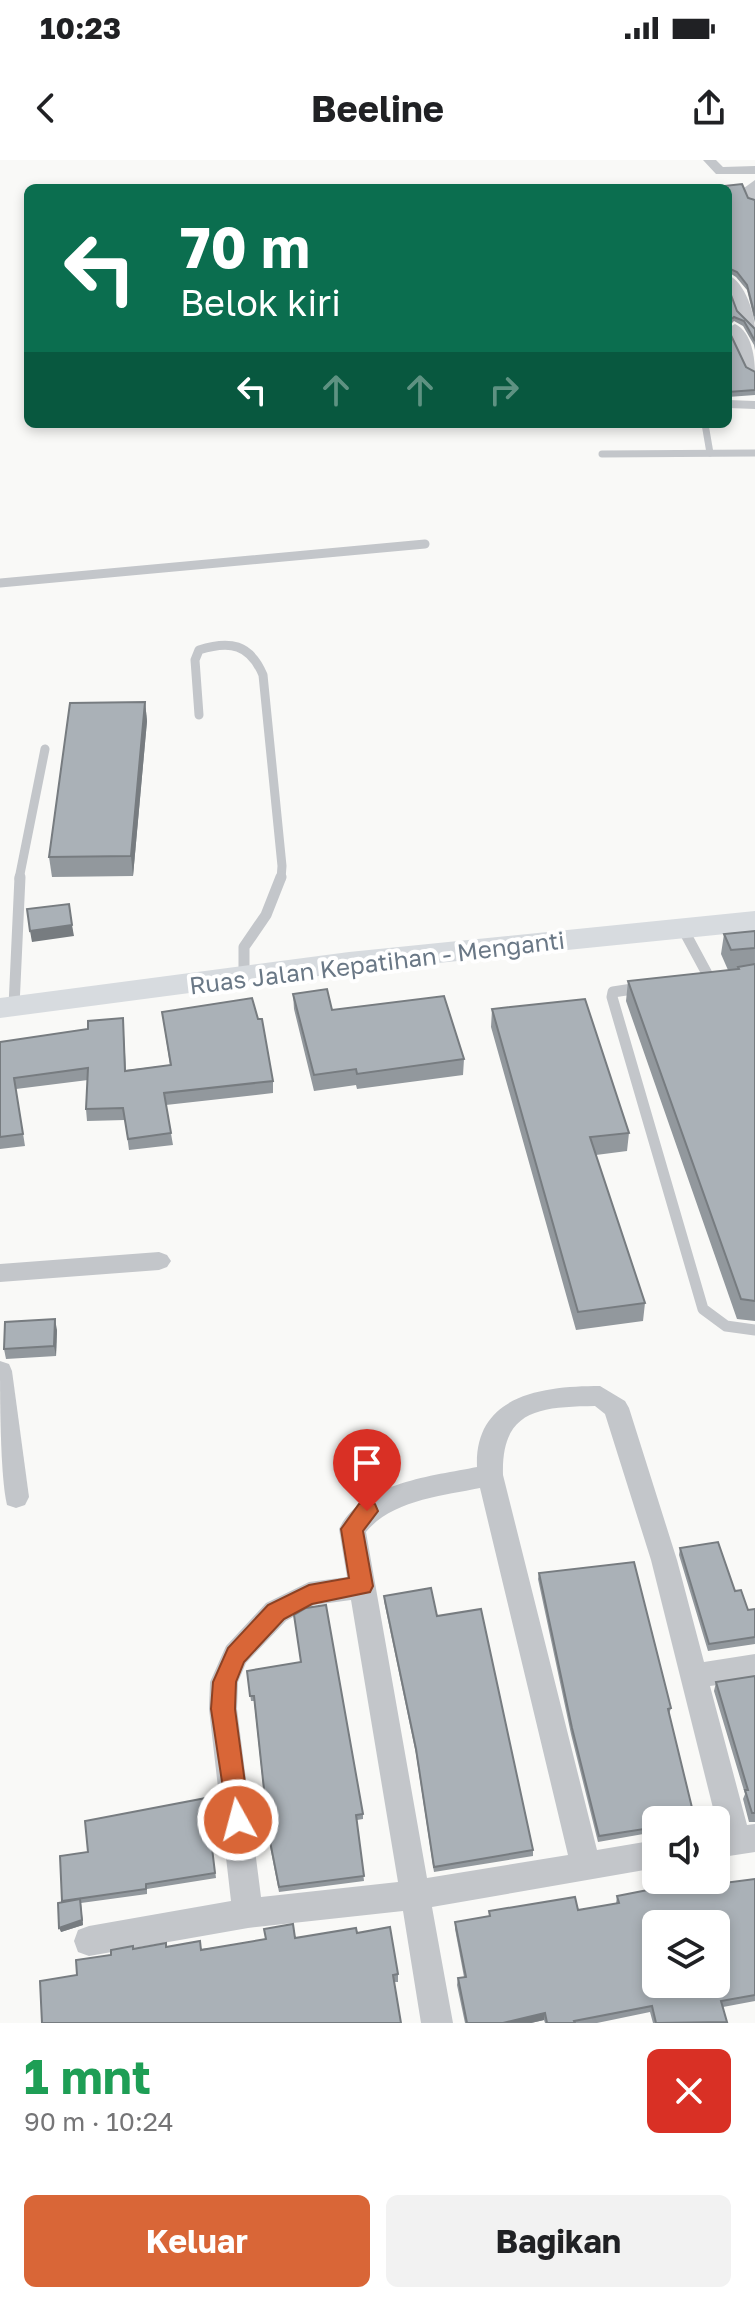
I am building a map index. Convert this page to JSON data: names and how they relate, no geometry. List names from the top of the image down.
{
  "streets": {
    "main road": ["Ruas Jalan Kepatihan - Menganti"]
  },
  "page": {
    "status": "10:23",
    "header": "Beeline",
    "turn": ["70 m", "Belok kiri"],
    "heading": ["1 mnt", "90 m · 10:24"],
    "buttons": ["Keluar", "Bagikan"]
  }
}
